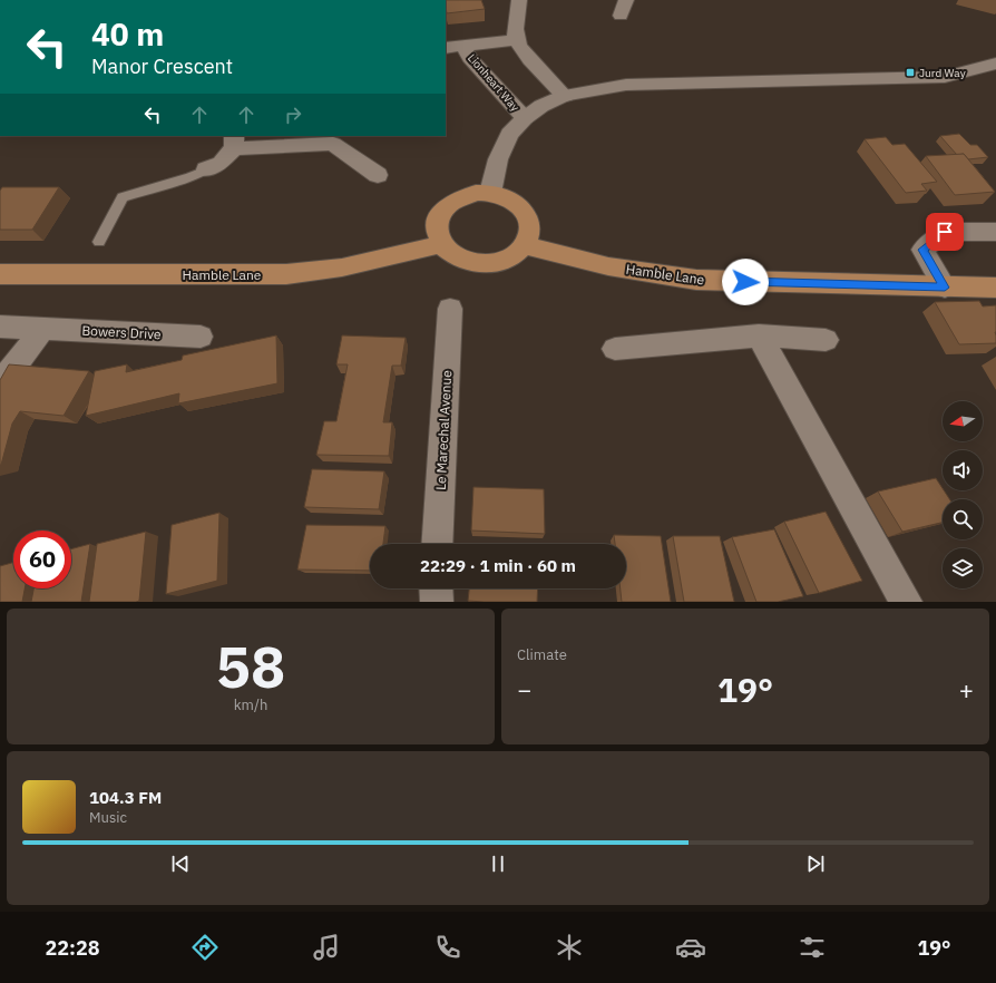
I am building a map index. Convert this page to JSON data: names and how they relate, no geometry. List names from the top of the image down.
{
  "streets": {
    "main road": ["Hamble Lane"],
    "street": ["Lionheart Way", "Bowers Drive", "Le Marechal Avenue"]
  },
  "places": {
    "transit": ["Jurd Way"]
  },
  "north": "left",
  "page": {
    "turn": ["40 m", "Manor Crescent"],
    "limit": "60",
    "trip": "22:29 · 1 min · 60 m",
    "tile": [
      ["58", "km/h"],
      "Climate"
    ],
    "heat": ["−", "19°", "+"],
    "song": ["104.3 FM", "Music"],
    "tabs": ["22:28", "19°"]
  }
}
